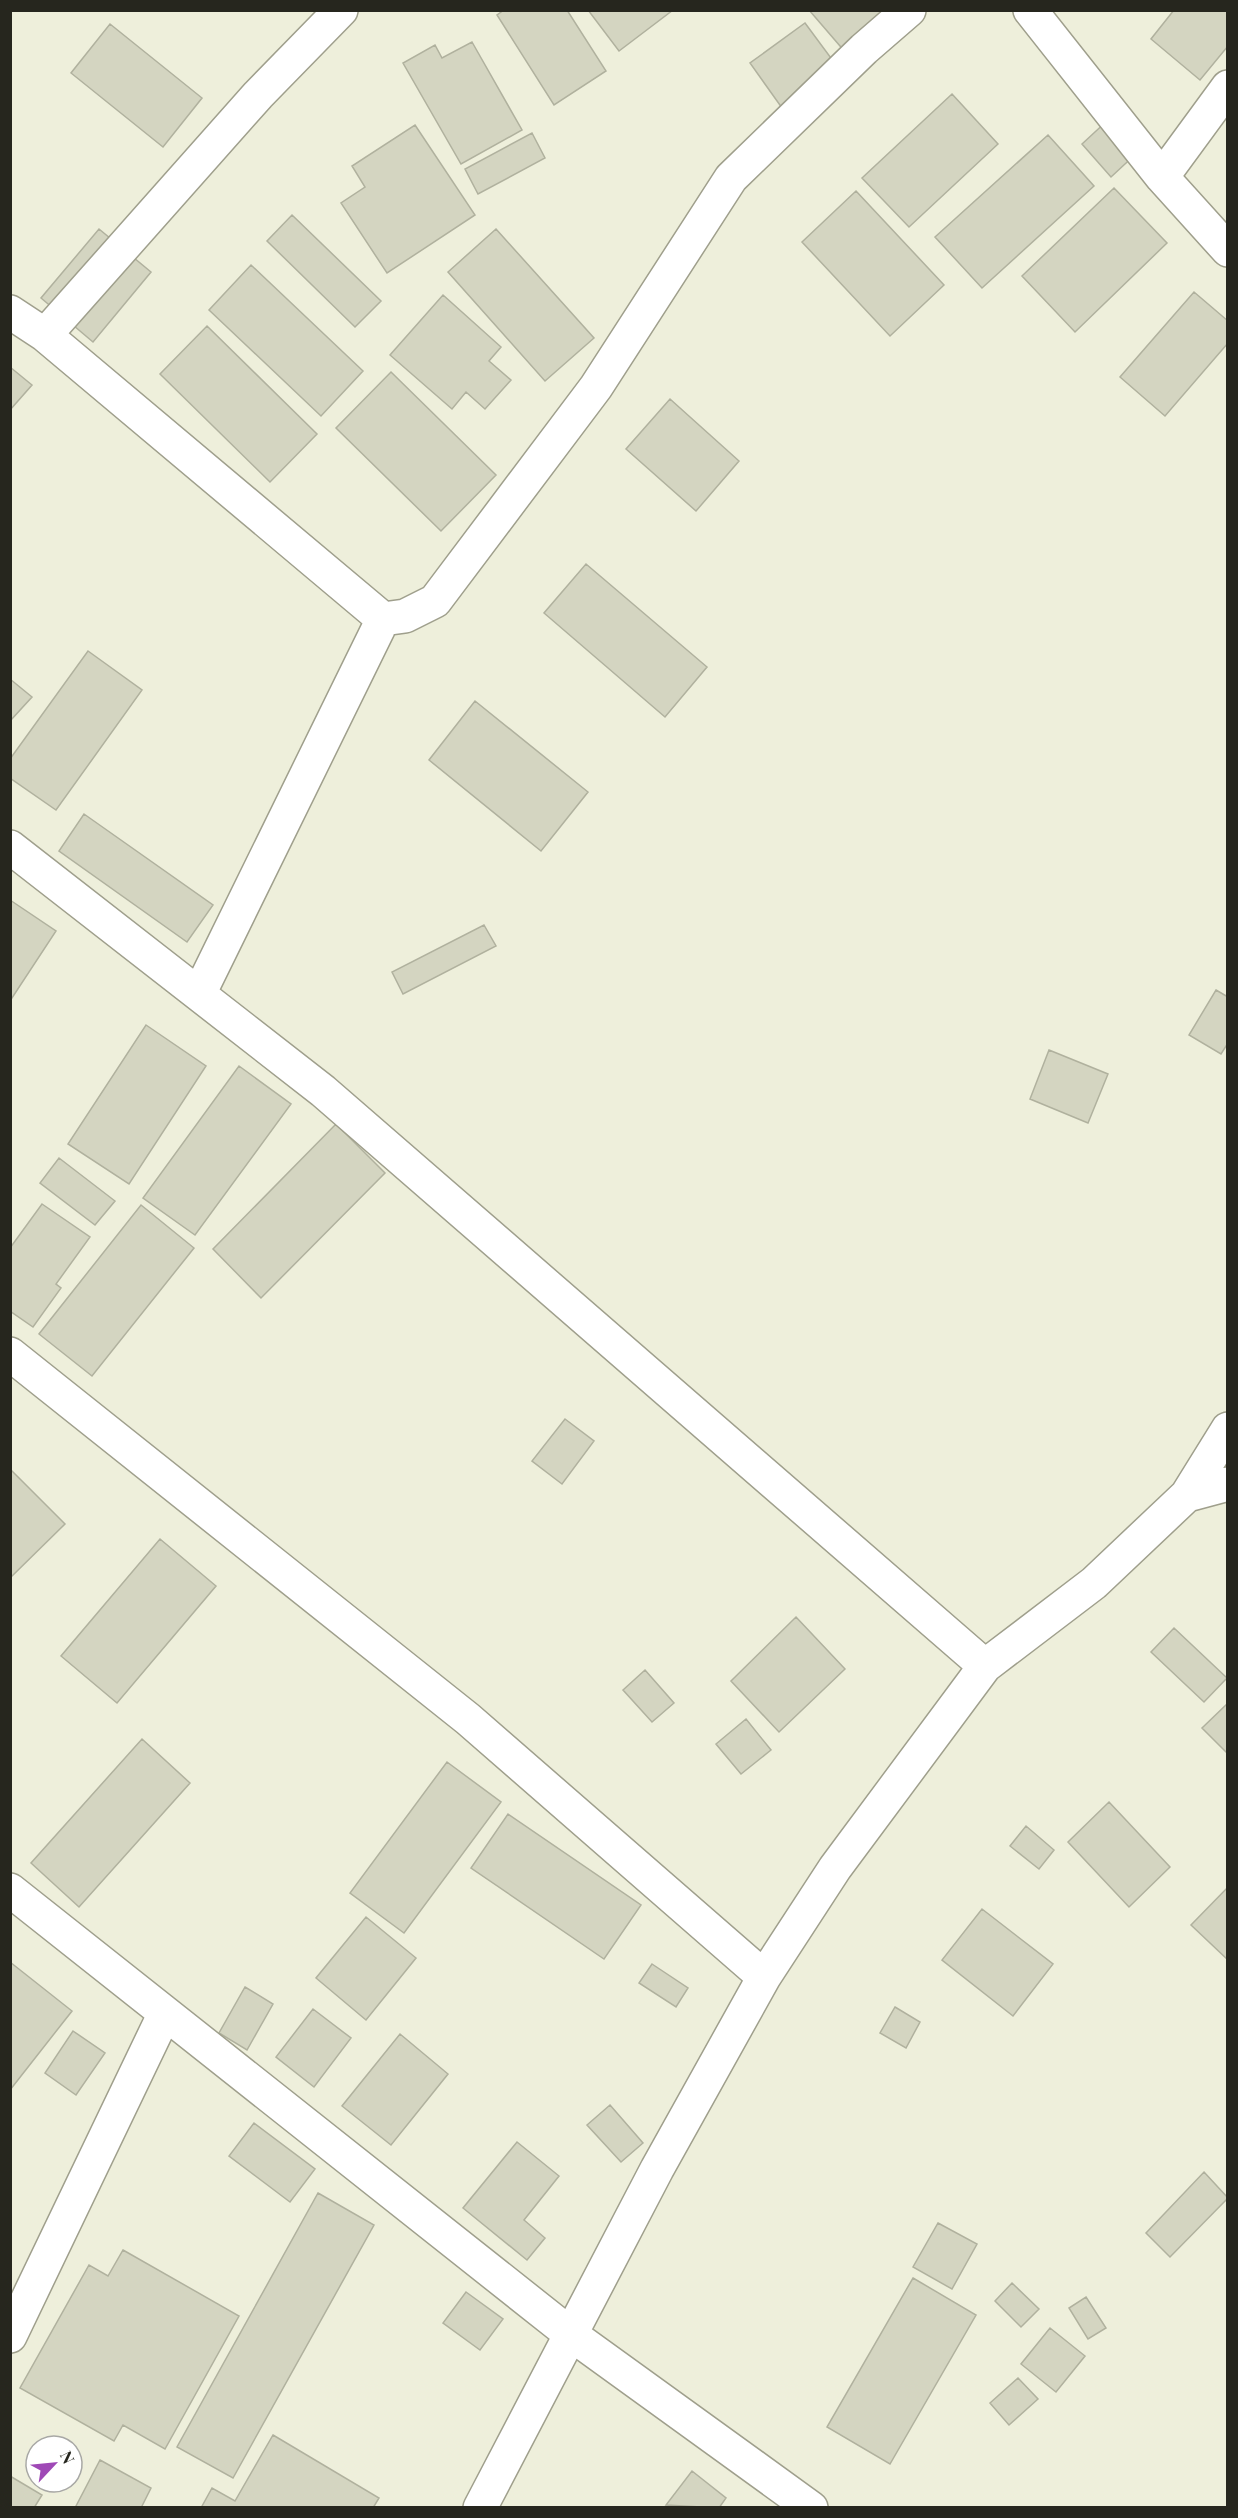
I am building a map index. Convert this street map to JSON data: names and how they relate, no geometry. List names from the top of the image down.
{
  "north": "top right"
}
